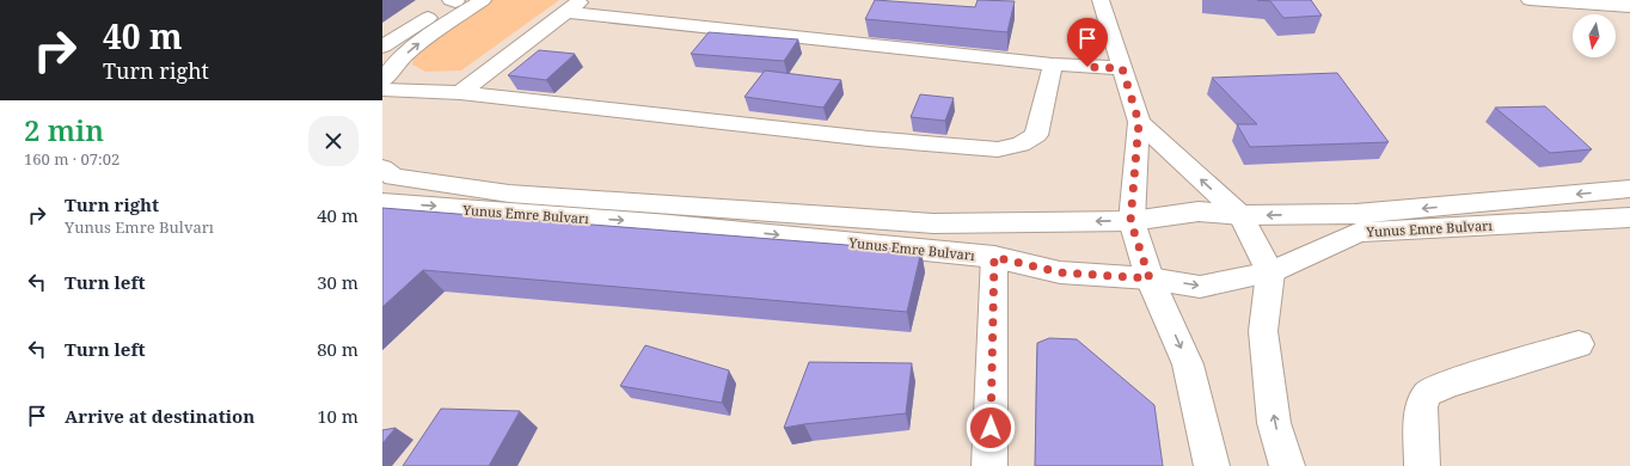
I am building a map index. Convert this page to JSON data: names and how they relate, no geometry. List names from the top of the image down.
{
  "streets": {
    "street": ["Yunus Emre Bulvarı"]
  },
  "north": "bottom",
  "page": {
    "turn": ["40 m", "Turn right"],
    "heading": ["2 min", "160 m · 07:02"],
    "list": [
      {
        "name": "Turn right",
        "note": "Yunus Emre Bulvarı",
        "value": "40 m"
      },
      {
        "name": "Turn left",
        "value": "30 m"
      },
      {
        "name": "Turn left",
        "value": "80 m"
      },
      {
        "name": "Arrive at destination",
        "value": "10 m"
      }
    ]
  }
}
